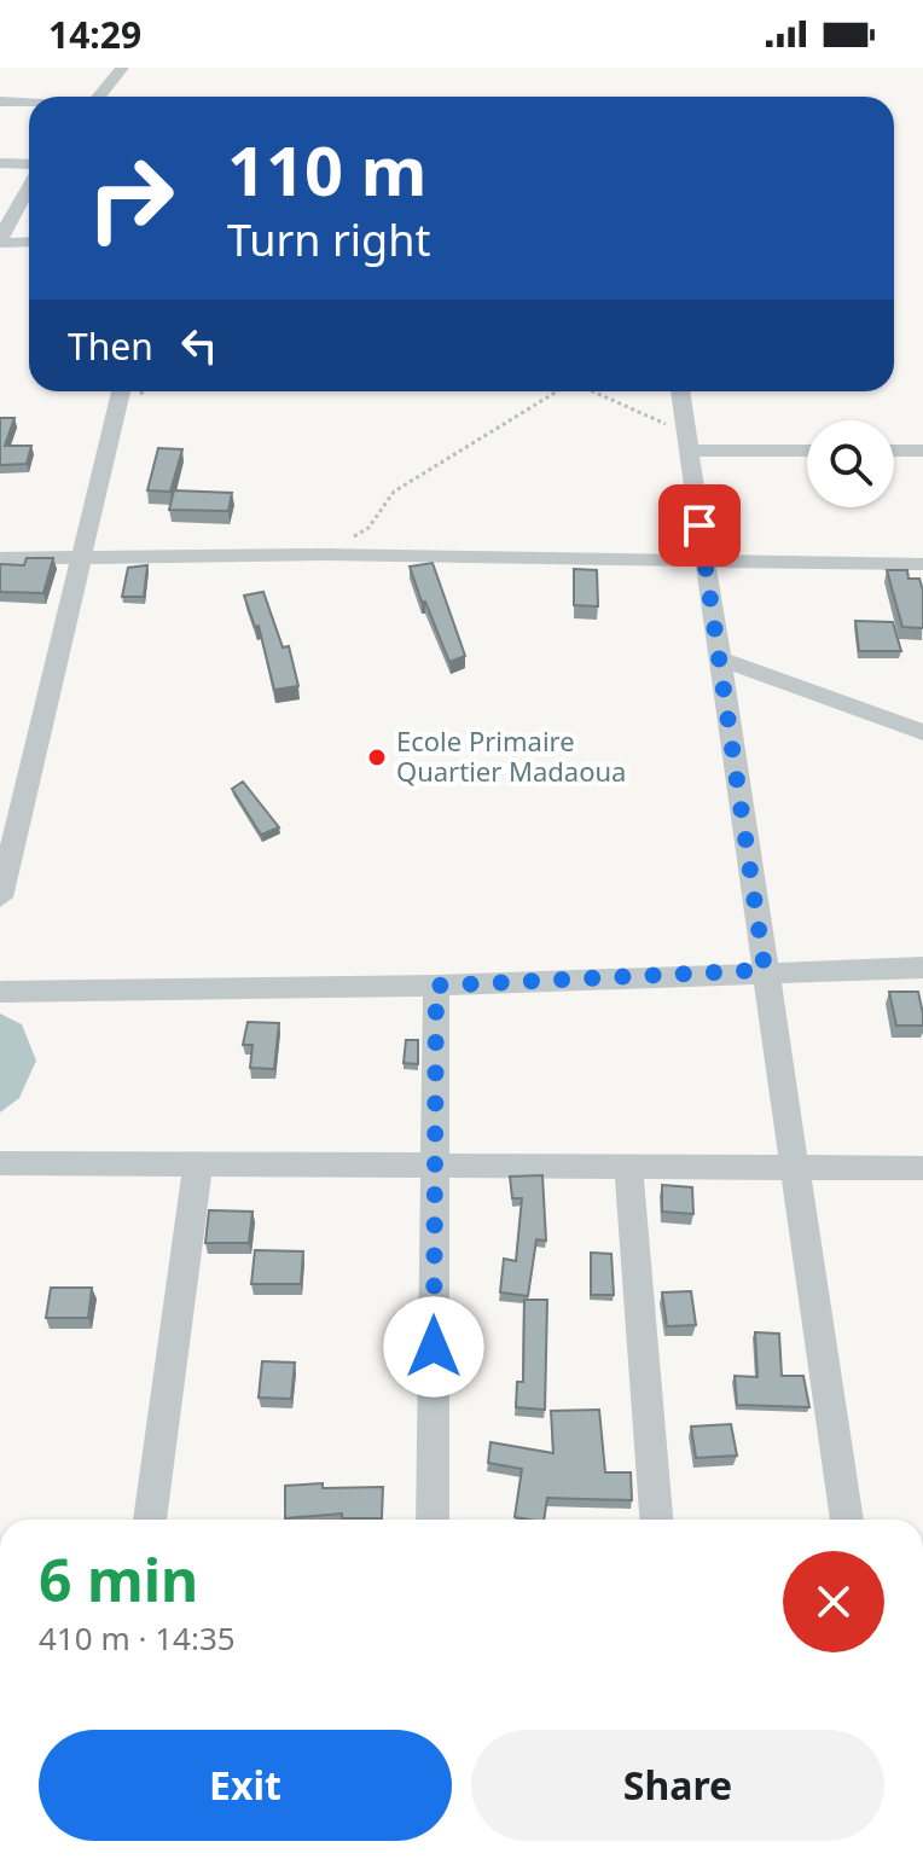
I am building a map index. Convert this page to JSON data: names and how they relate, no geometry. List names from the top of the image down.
{
  "places": ["Ecole Primaire Quartier Madaoua"],
  "page": {
    "status": "14:29",
    "turn": ["110 m", "Turn right"],
    "then": "Then",
    "heading": ["6 min", "410 m · 14:35"],
    "buttons": ["Exit", "Share"]
  }
}
